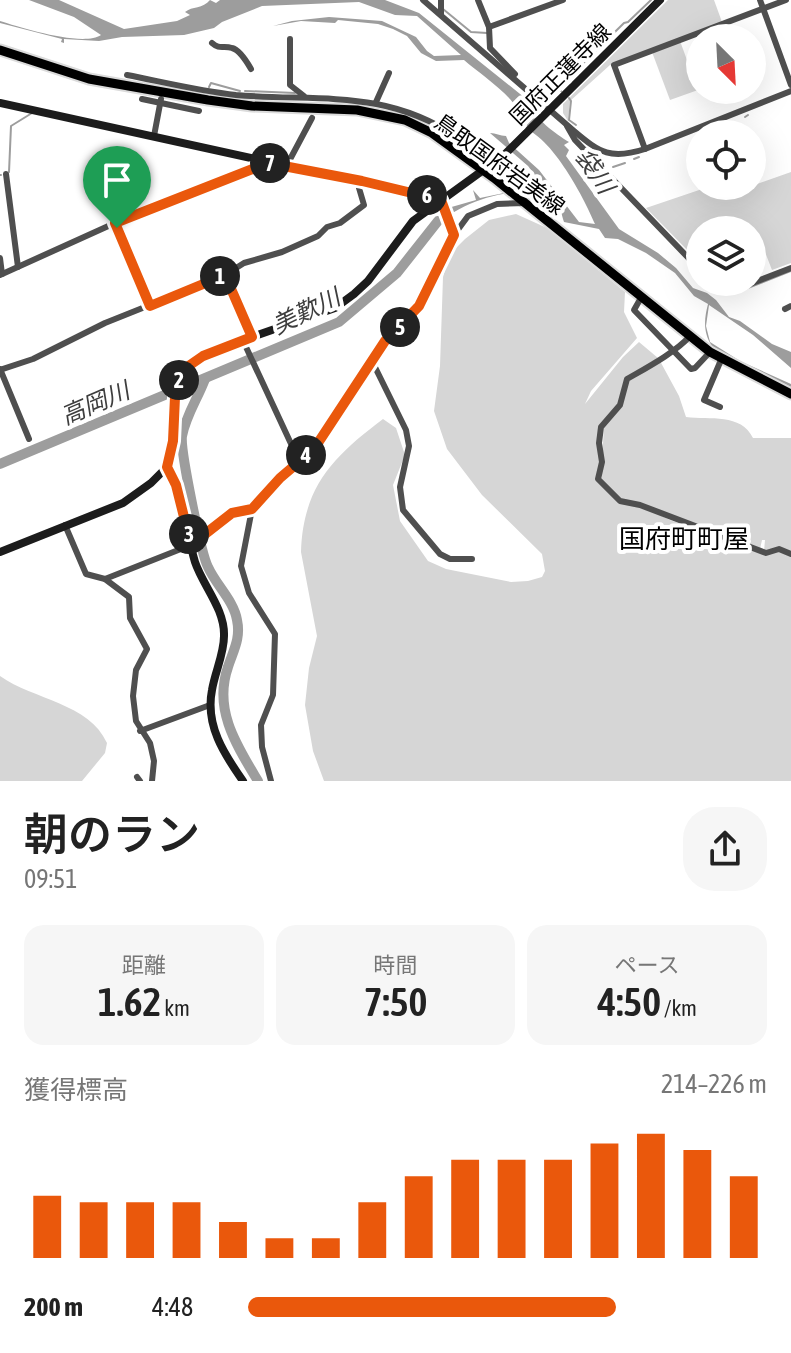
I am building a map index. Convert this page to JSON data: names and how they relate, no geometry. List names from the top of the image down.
{
  "streets": {
    "main road": ["鳥取国府岩美線"],
    "street": ["国府正蓮寺線"]
  },
  "crossings": [
    ["国府正蓮寺線", "鳥取国府岩美線"]
  ],
  "districts": ["国府町町屋"],
  "water": ["袋川", "美歎川", "高岡川"],
  "north": "bottom right",
  "page": {
    "pins": [
      "7",
      "6",
      "1",
      "5",
      "2",
      "4",
      "3"
    ],
    "heading": ["朝のラン", "09:51"],
    "stats": [
      ["距離", "1.62 km"],
      ["時間", "7:50"],
      ["ペース", "4:50 /km"]
    ],
    "chart": ["獲得標高", "214–226 m"],
    "list": [
      {
        "name": "200 m",
        "note": "4:48"
      }
    ]
  }
}
